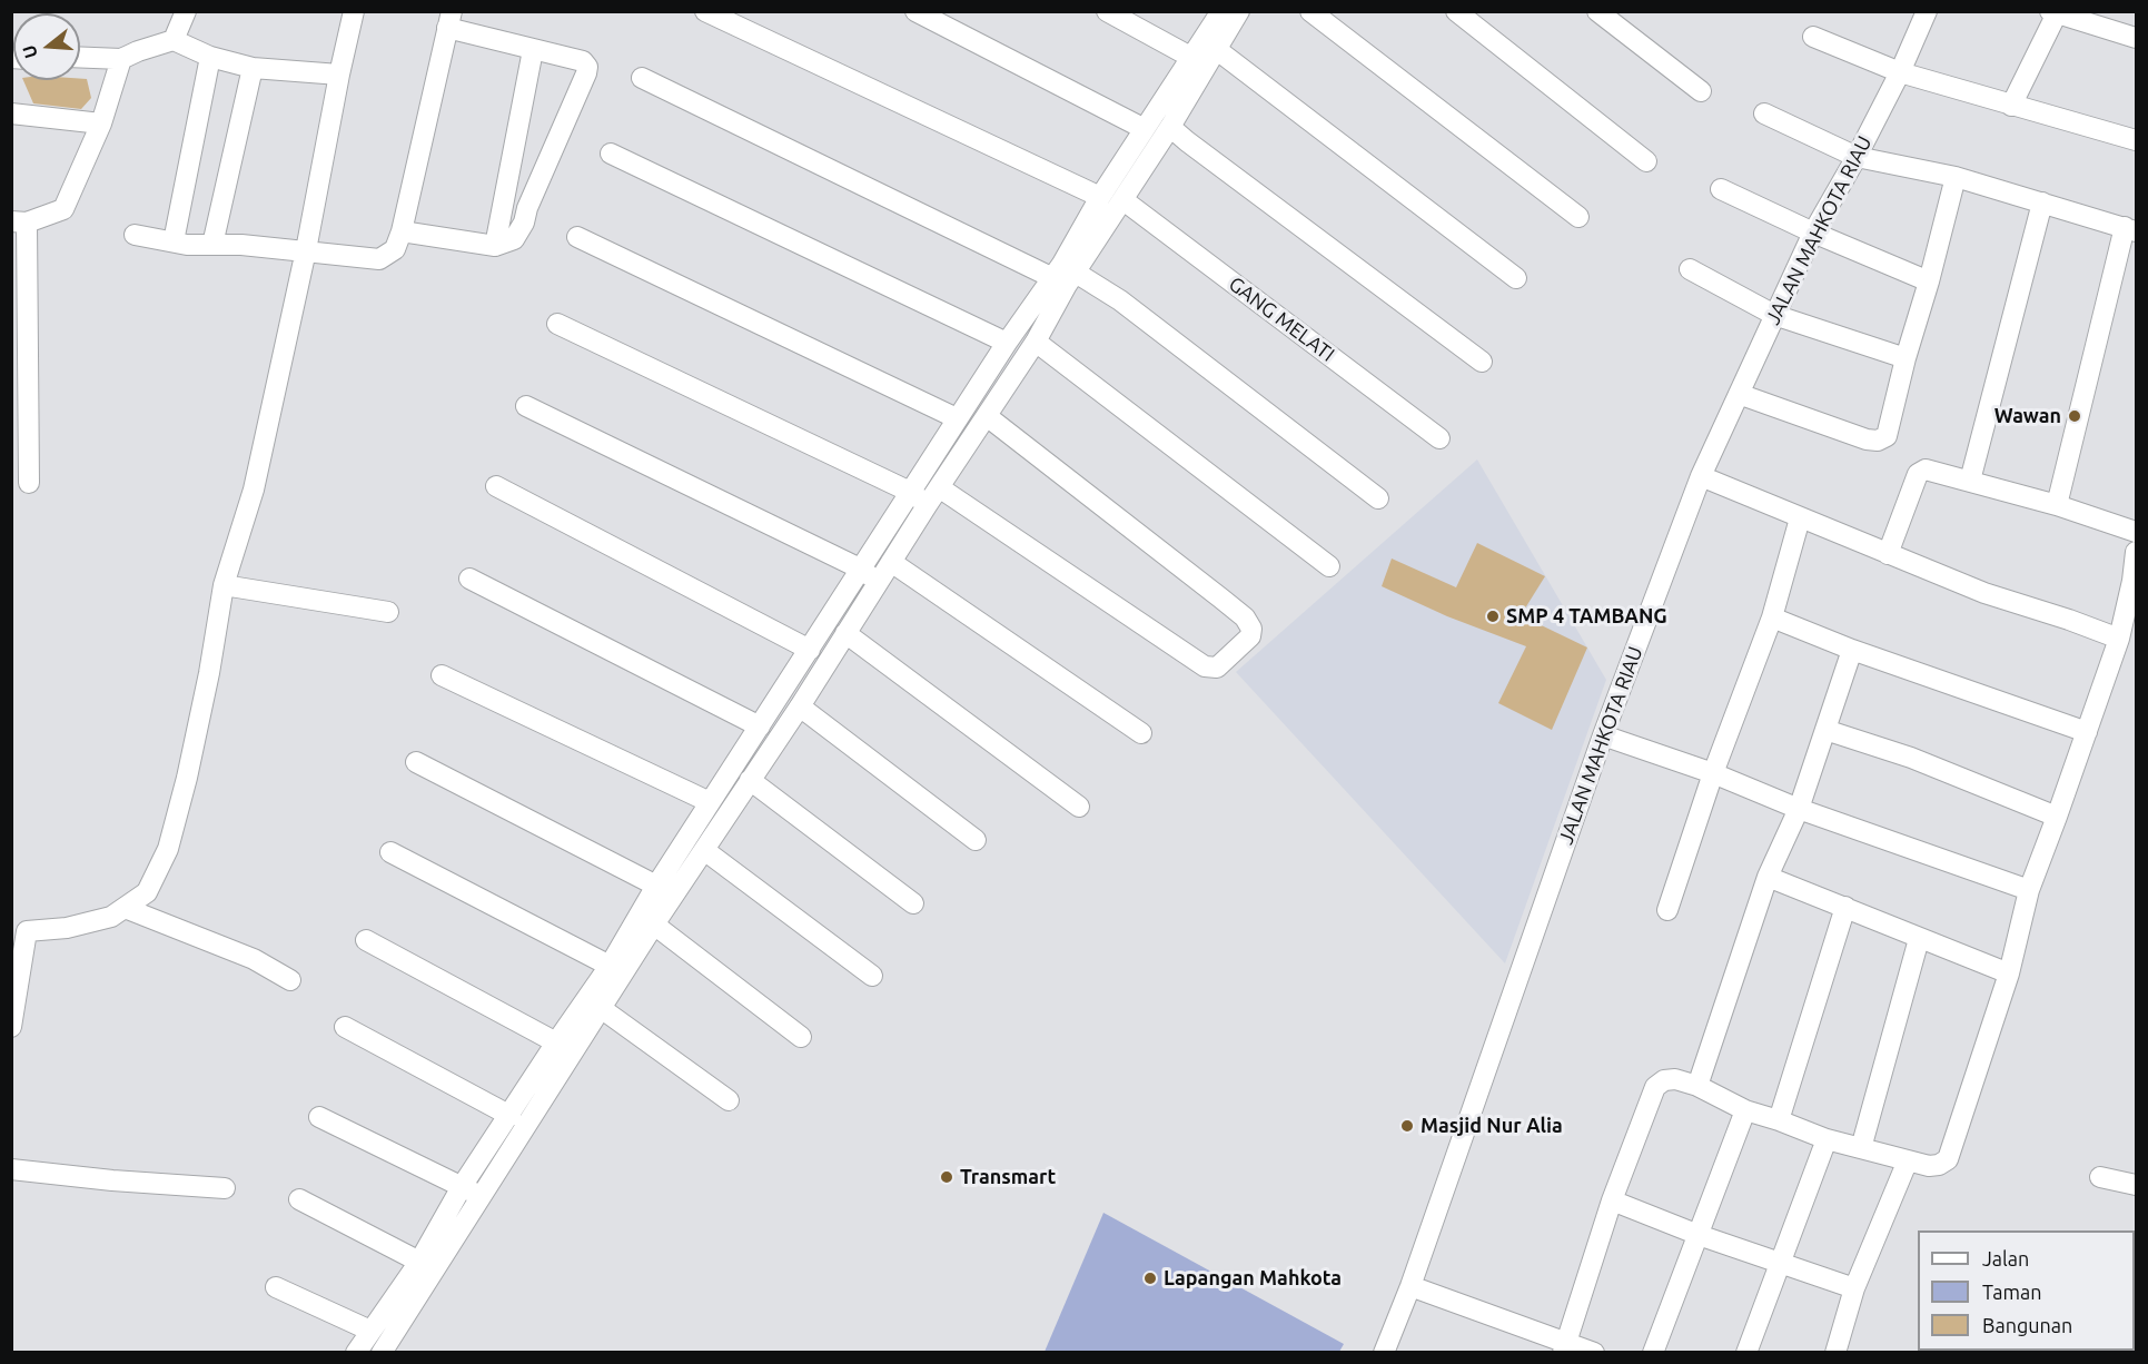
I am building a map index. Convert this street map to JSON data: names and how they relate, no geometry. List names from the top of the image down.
{
  "streets": {
    "street": ["JALAN MAHKOTA RIAU", "GANG MELATI"]
  },
  "places": [
    "Wawan",
    "SMP 4 TAMBANG",
    "Masjid Nur Alia",
    "Transmart",
    "Lapangan Mahkota"
  ],
  "legend": ["Jalan", "Taman", "Bangunan"],
  "north": "left"
}
